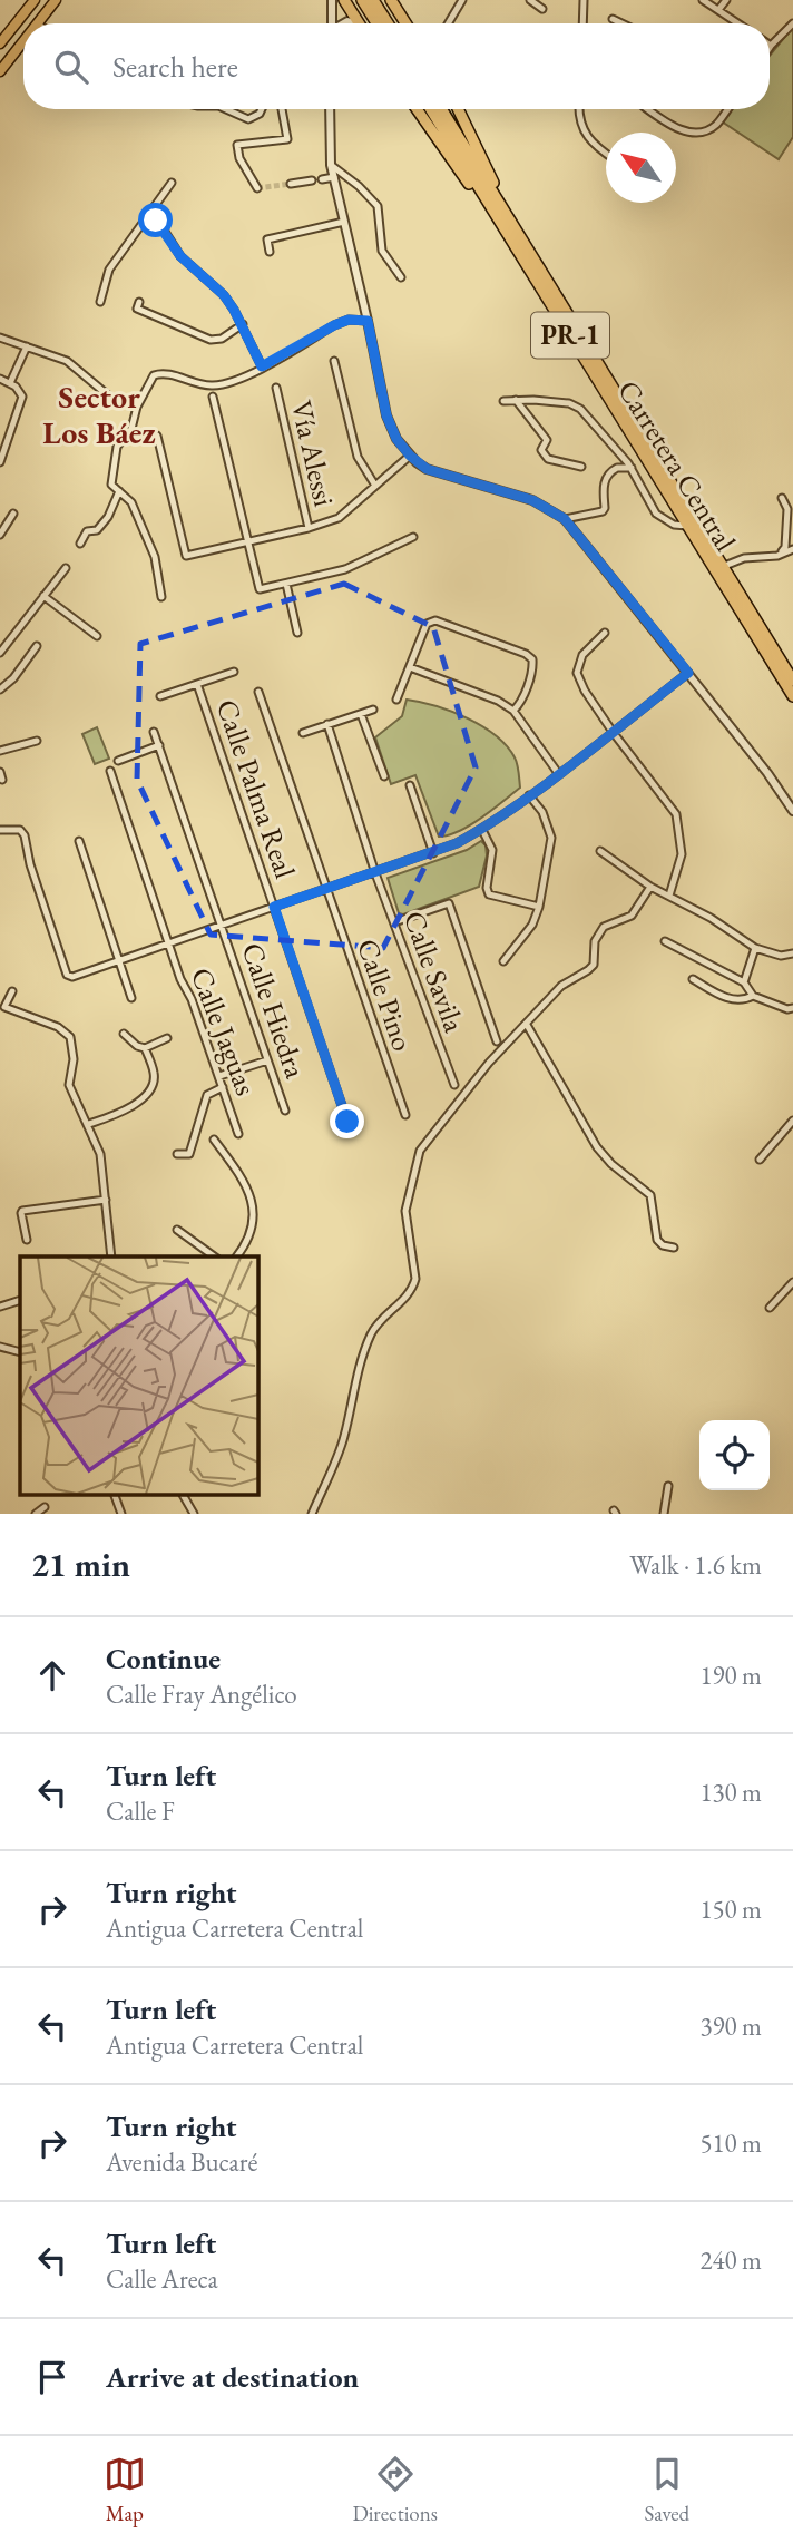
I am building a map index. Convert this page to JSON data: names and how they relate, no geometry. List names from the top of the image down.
{
  "streets": {
    "highway": ["PR-1", "Carretera Central"],
    "street": [
      "Vía Alessi",
      "Calle Palma Real",
      "Calle Savila",
      "Calle Pino",
      "Calle Hiedra",
      "Calle Jaguas"
    ]
  },
  "districts": ["Sector Los Báez"],
  "north": "top left",
  "page": {
    "search": "Search here",
    "heading": ["21 min", "Walk · 1.6 km"],
    "list": [
      ["Continue", "Calle Fray Angélico", "190 m"],
      ["Turn left", "Calle F", "130 m"],
      ["Turn right", "Antigua Carretera Central", "150 m"],
      ["Turn left", "Antigua Carretera Central", "390 m"],
      ["Turn right", "Avenida Bucaré", "510 m"],
      ["Turn left", "Calle Areca", "240 m"],
      "Arrive at destination"
    ],
    "nav": ["Map", "Directions", "Saved"]
  }
}
